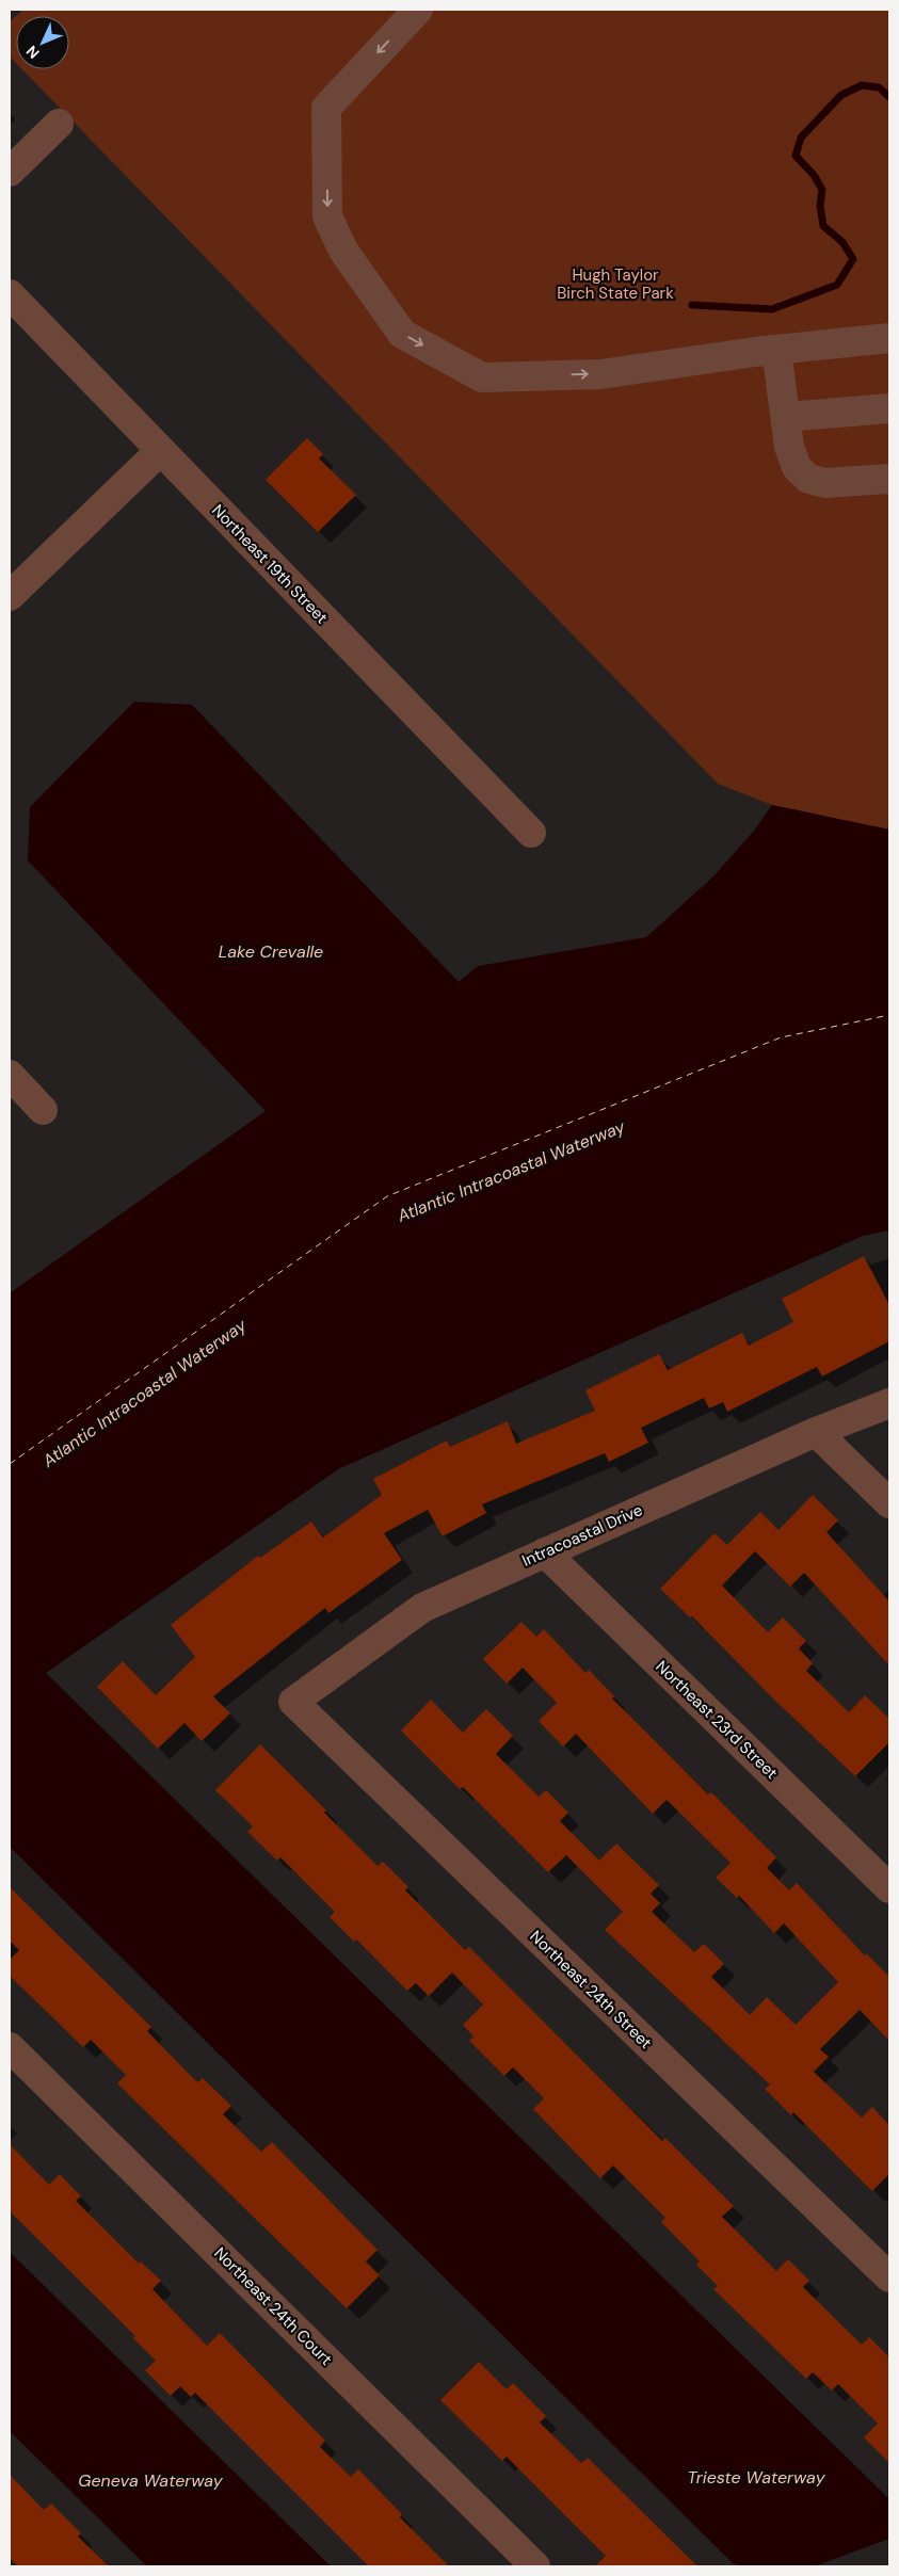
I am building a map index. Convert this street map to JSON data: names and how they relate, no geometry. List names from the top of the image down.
{
  "streets": {
    "street": [
      "Northeast 19th Street",
      "Intracoastal Drive",
      "Northeast 23rd Street",
      "Northeast 24th Street",
      "Northeast 24th Court"
    ]
  },
  "crossings": [
    ["Intracoastal Drive", "Northeast 23rd Street"],
    ["Intracoastal Drive", "Northeast 24th Street"]
  ],
  "water": [
    "Lake Crevalle",
    "Atlantic Intracoastal Waterway",
    "Trieste Waterway",
    "Geneva Waterway"
  ],
  "parks": ["Hugh Taylor Birch State Park"],
  "north": "bottom left"
}
